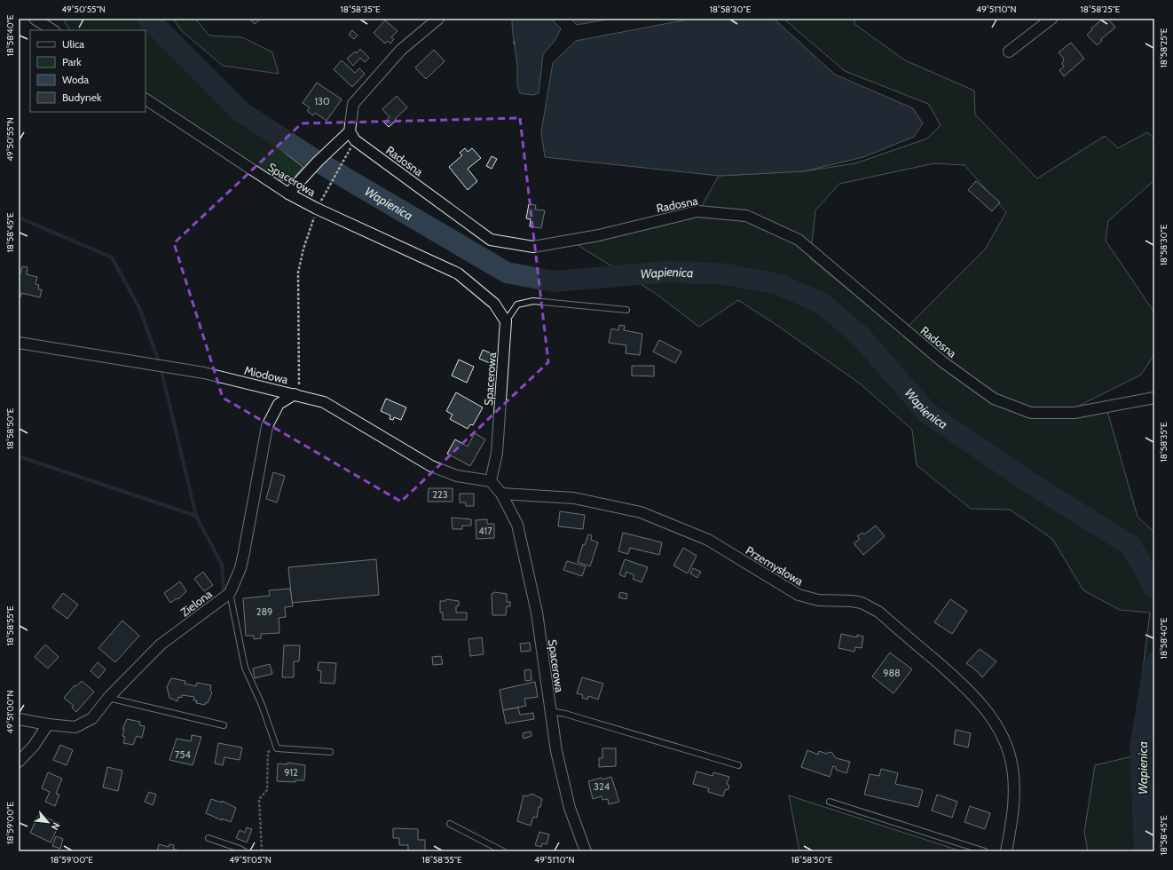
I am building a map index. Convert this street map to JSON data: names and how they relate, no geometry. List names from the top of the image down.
{
  "streets": {
    "street": [
      "Radosna",
      "Spacerowa",
      "Miodowa",
      "Przemysłowa",
      "Zielona"
    ]
  },
  "crossings": [
    ["Spacerowa", "Miodowa"],
    ["Spacerowa", "Przemysłowa"],
    ["Miodowa", "Zielona"]
  ],
  "water": ["Wapienica"],
  "house_numbers": [
    "130",
    "223",
    "417",
    "289",
    "988",
    "754",
    "912",
    "324"
  ],
  "legend": [
    "Ulica",
    "Park",
    "Woda",
    "Budynek"
  ],
  "north": "bottom right",
  "coordinates": [
    "49°50'55\"N",
    "18°58'35\"E",
    "18°58'30\"E",
    "49°51'10\"N",
    "18°58'25\"E",
    "18°58'40\"E",
    "18°58'45\"E",
    "18°58'50\"E",
    "18°58'55\"E",
    "49°51'00\"N",
    "18°59'00\"E",
    "49°51'05\"N"
  ]
}
